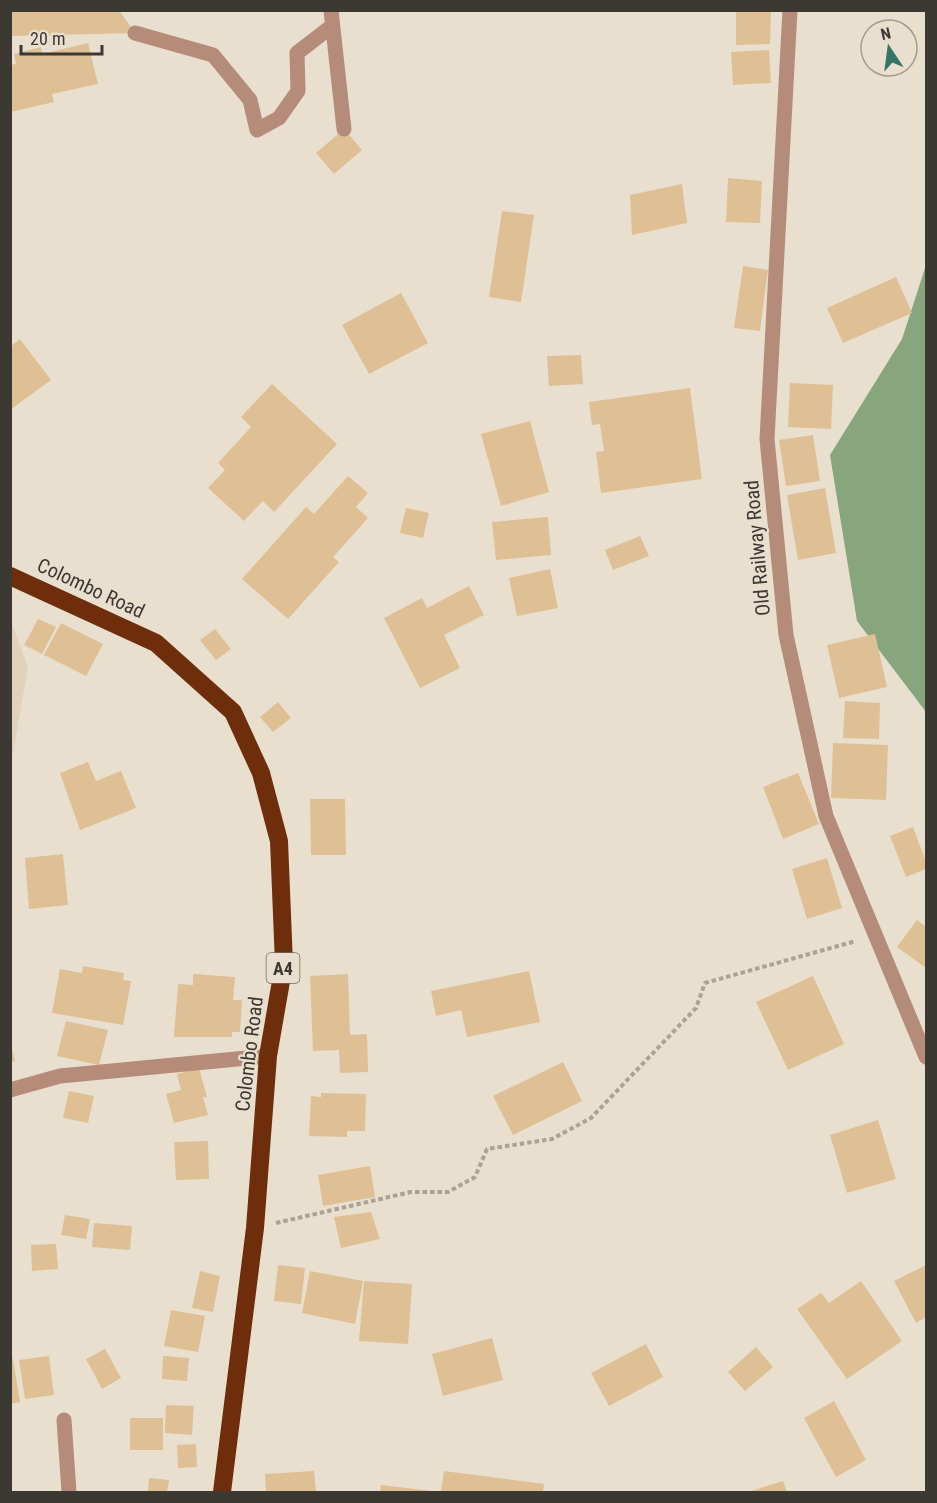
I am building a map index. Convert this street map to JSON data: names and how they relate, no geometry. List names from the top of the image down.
{
  "streets": {
    "highway": ["Colombo Road", "A4"],
    "street": ["Old Railway Road"]
  },
  "scale_bar": "20 m",
  "north": "top"
}
